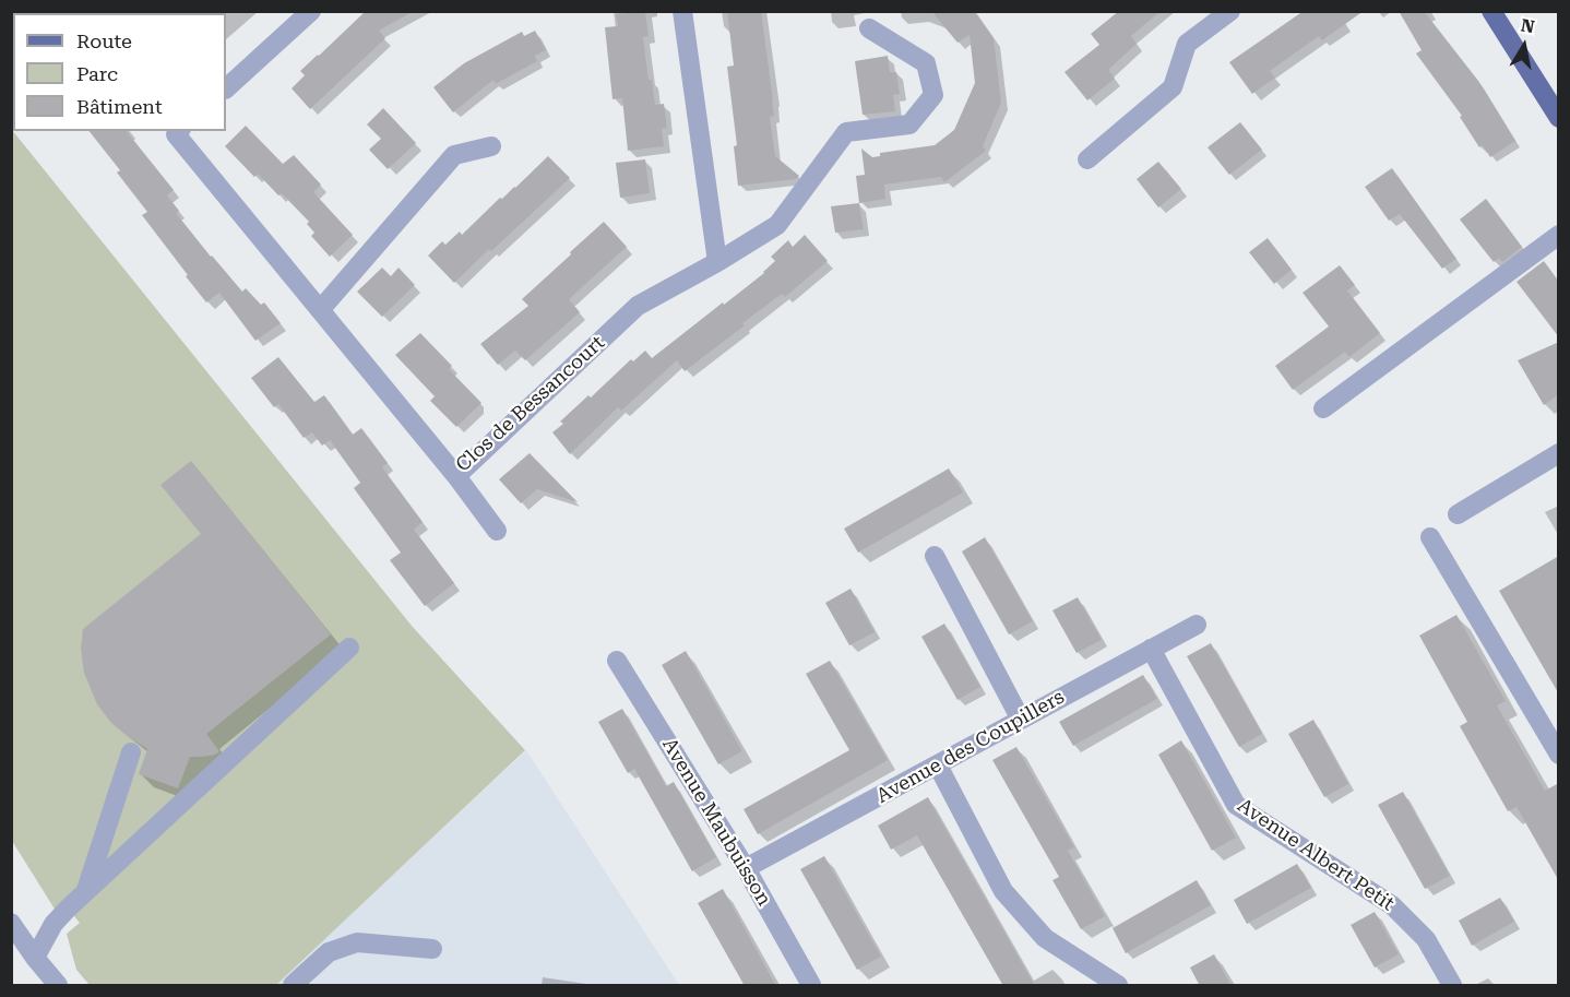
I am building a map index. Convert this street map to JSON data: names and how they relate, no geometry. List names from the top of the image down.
{
  "streets": {
    "street": [
      "Clos de Bessancourt",
      "Avenue des Coupillers",
      "Avenue Maubuisson",
      "Avenue Albert Petit"
    ]
  },
  "crossings": [
    ["Avenue des Coupillers", "Avenue Maubuisson"],
    ["Avenue des Coupillers", "Avenue Albert Petit"]
  ],
  "legend": ["Route", "Parc", "Bâtiment"],
  "north": "top"
}
